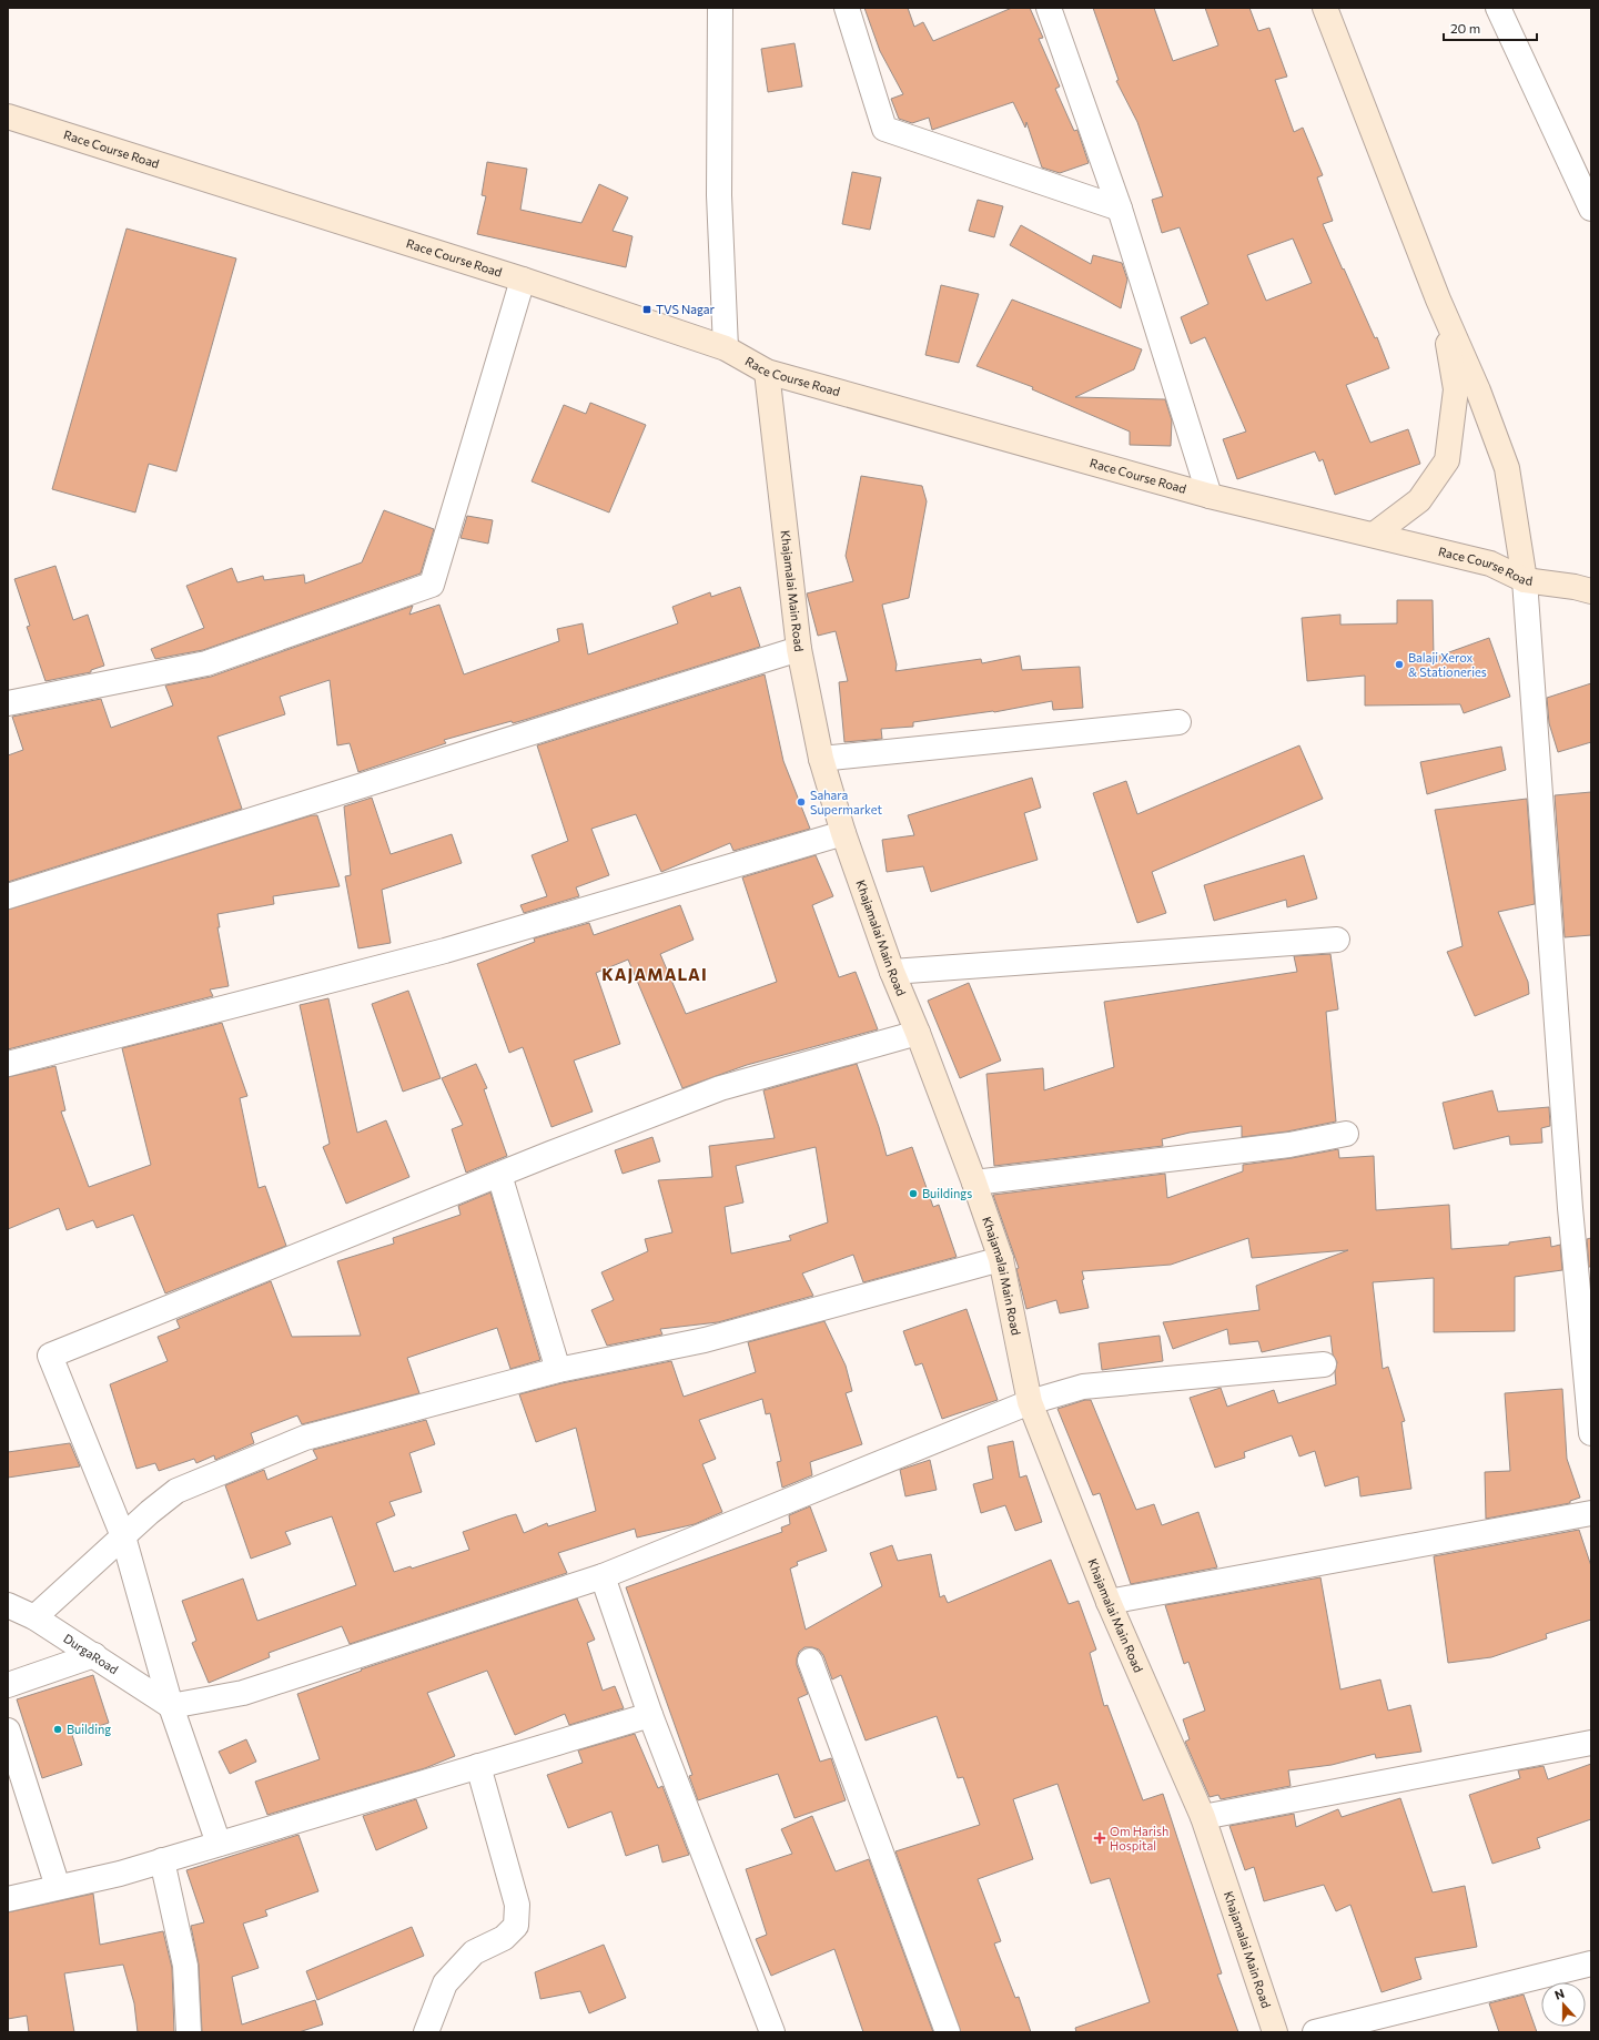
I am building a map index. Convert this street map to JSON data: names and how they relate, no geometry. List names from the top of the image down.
{
  "streets": {
    "main road": ["Race Course Road", "Khajamalai Main Road"],
    "street": ["DurgaRoad"]
  },
  "crossings": [
    ["Race Course Road", "Khajamalai Main Road"]
  ],
  "districts": ["KAJAMALAI"],
  "places": {
    "transit": ["TVS Nagar"],
    "other": [
      "Balaji Xerox & Stationeries",
      "Sahara Supermarket",
      "Buildings",
      "Building"
    ],
    "health": ["Om Harish Hospital"]
  },
  "scale_bar": "20 m",
  "north": "top"
}
